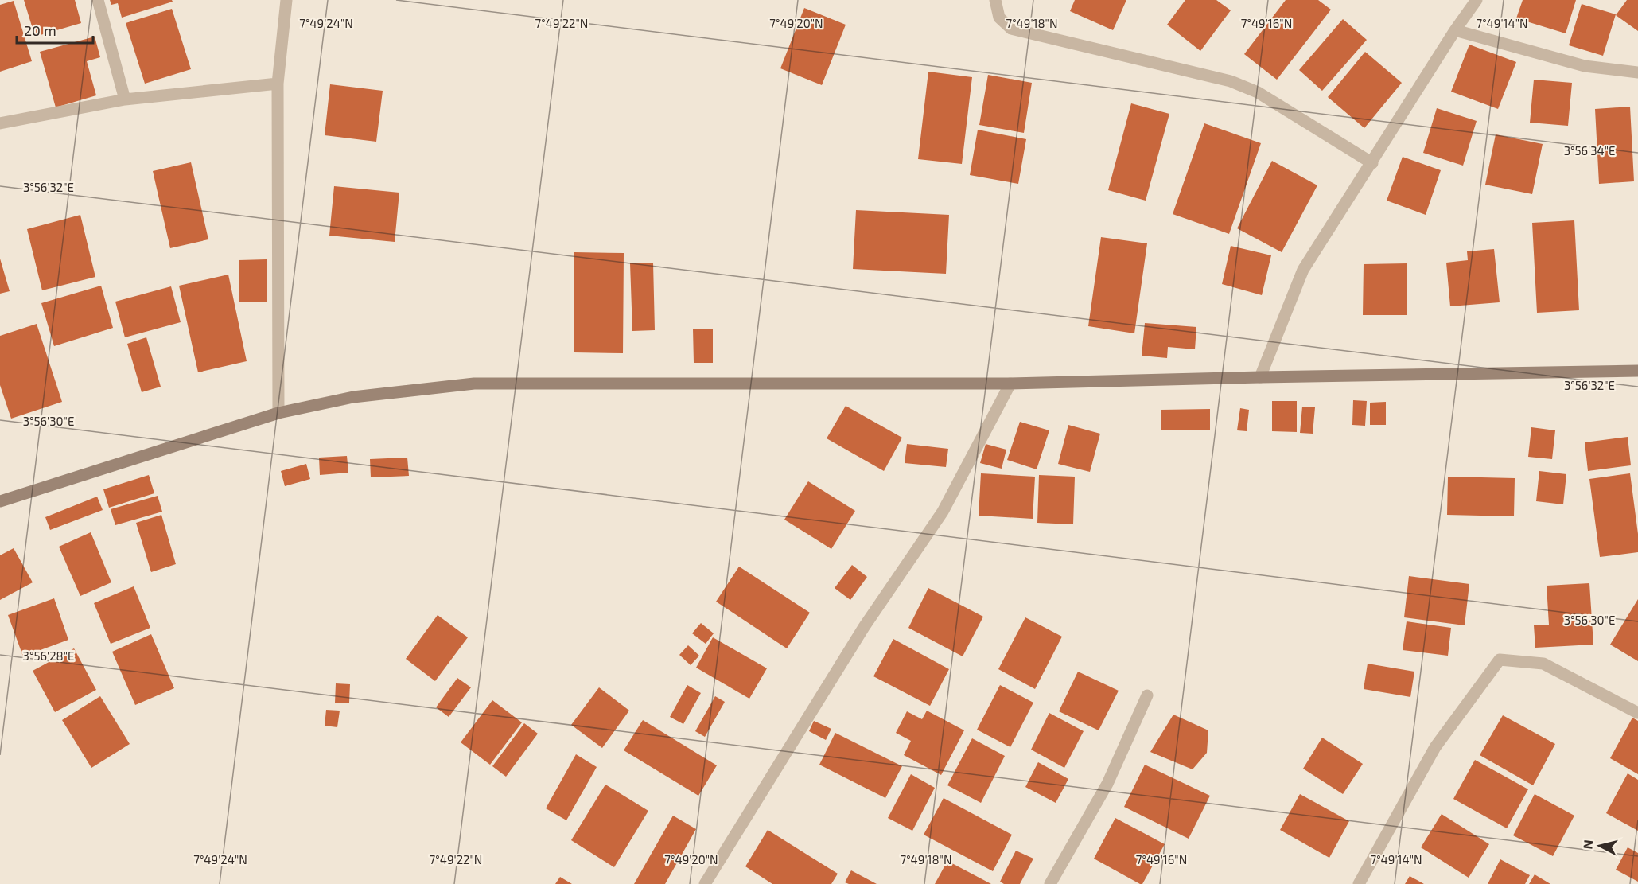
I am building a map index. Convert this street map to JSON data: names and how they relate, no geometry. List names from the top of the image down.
{
  "scale_bar": "20 m",
  "north": "left",
  "coordinates": [
    "7°49'24\"N",
    "7°49'22\"N",
    "7°49'20\"N",
    "7°49'18\"N",
    "7°49'16\"N",
    "7°49'14\"N",
    "3°56'34\"E",
    "3°56'32\"E",
    "3°56'30\"E",
    "3°56'28\"E"
  ]
}
